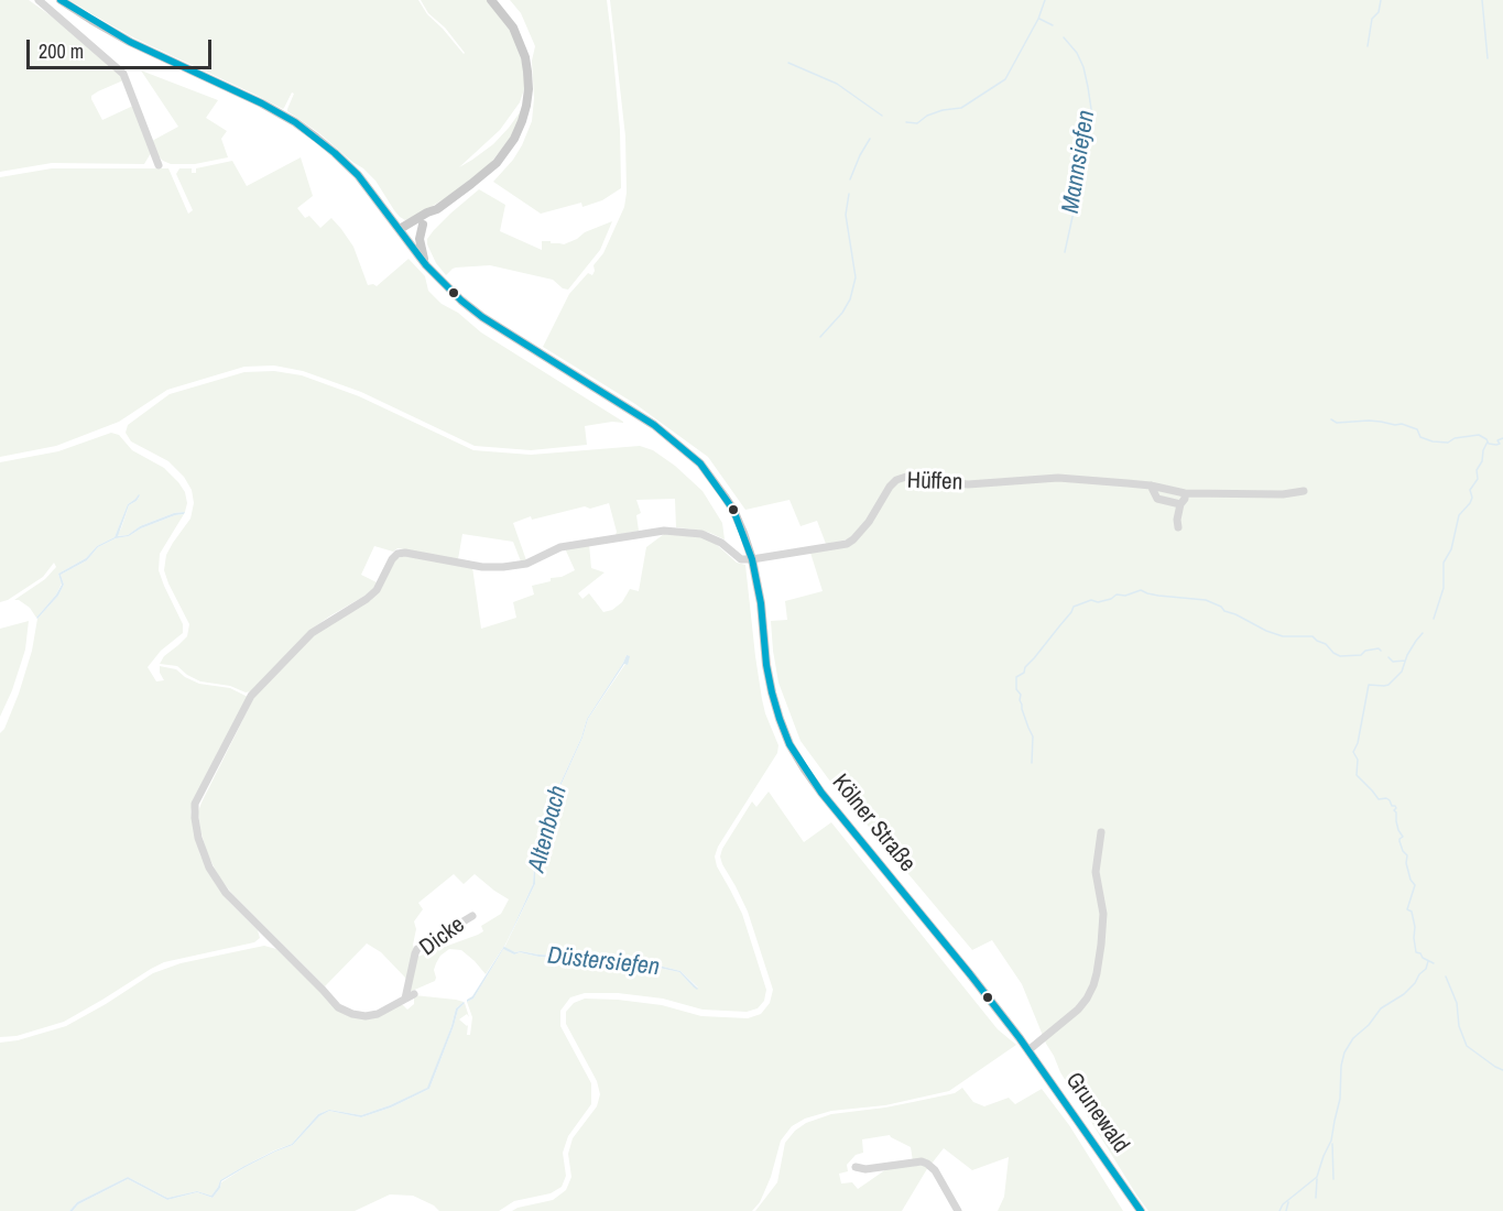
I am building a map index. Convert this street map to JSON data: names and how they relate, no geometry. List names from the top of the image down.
{
  "streets": {
    "main road": ["Kölner Straße", "Grunewald"],
    "street": ["Hüffen", "Dicke"]
  },
  "crossings": [
    ["Hüffen", "Kölner Straße"],
    ["Kölner Straße", "Grunewald"]
  ],
  "water": ["Mannsiefen", "Altenbach", "Düstersiefen"],
  "scale_bar": "200 m"
}
